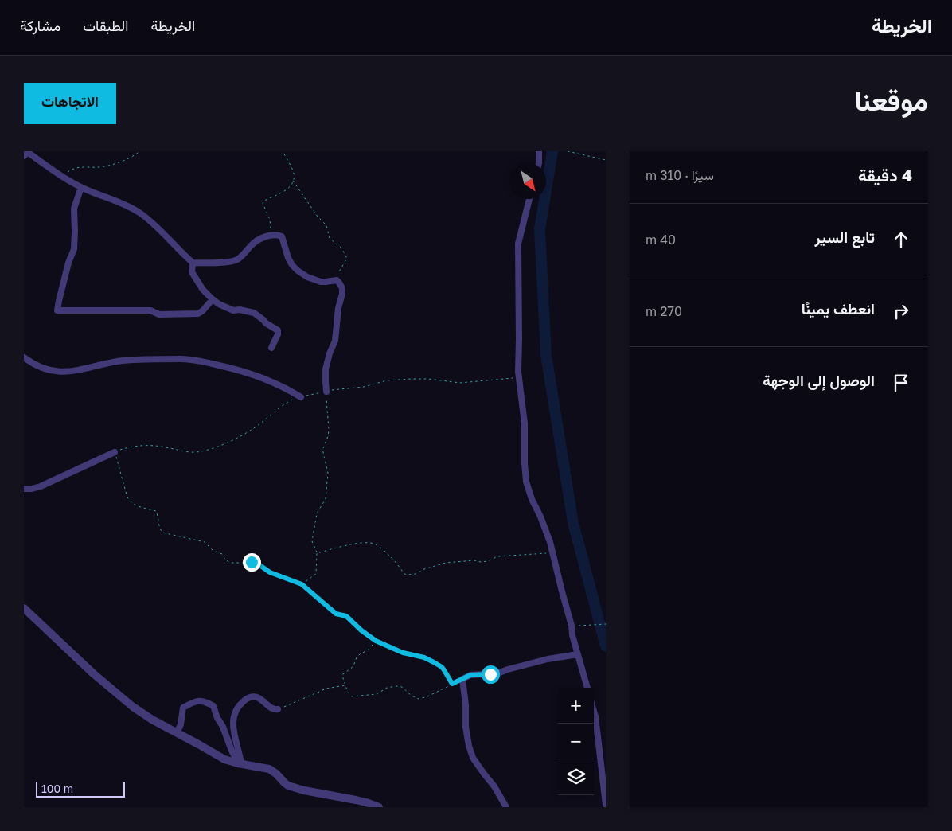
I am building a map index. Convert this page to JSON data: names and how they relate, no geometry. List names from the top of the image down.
{
  "scale_bar": "100 m",
  "north": "bottom right",
  "page": {
    "header": "الخريطة",
    "nav": ["الخريطة", "الطبقات", "مشاركة"],
    "title": "موقعنا",
    "buttons": "الاتجاهات",
    "heading": ["4 دقيقة", "سيرًا · 310 m"],
    "list": [
      ["تابع السير", "40 m"],
      ["انعطف يمينًا", "270 m"],
      "الوصول إلى الوجهة"
    ],
    "map_buttons": ["+", "−"],
    "scale": "100 m"
  }
}
